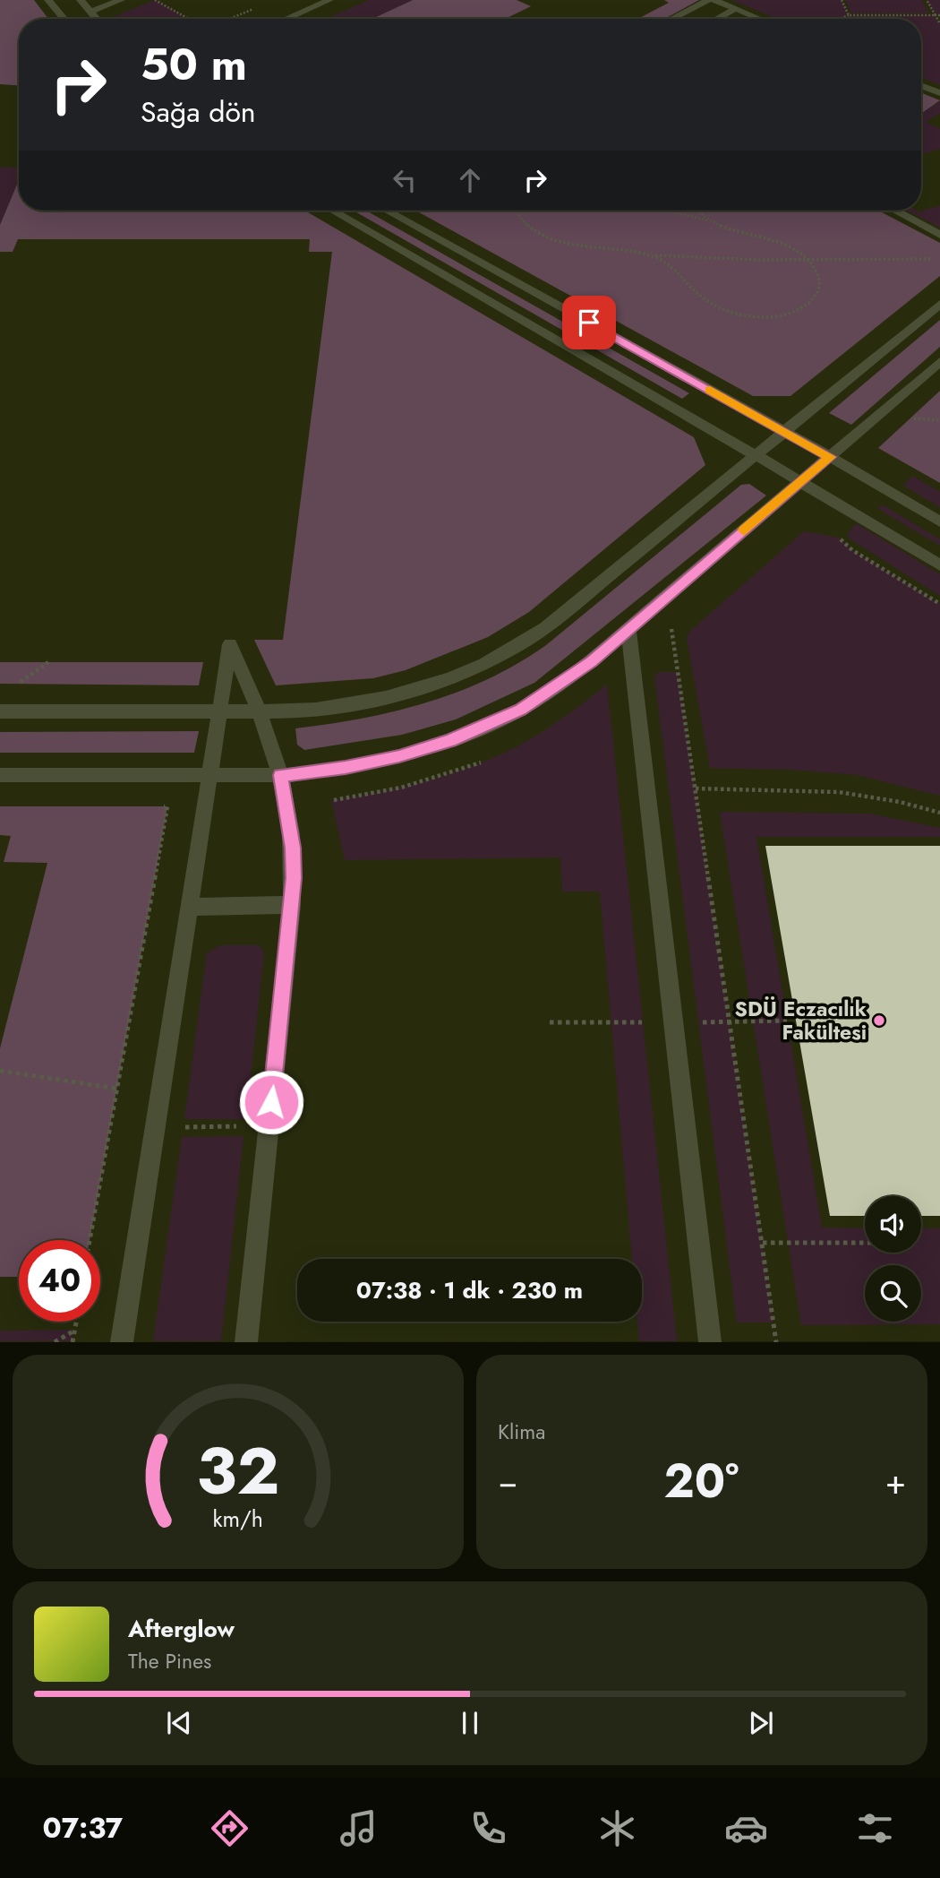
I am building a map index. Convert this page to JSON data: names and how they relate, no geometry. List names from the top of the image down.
{
  "places": ["SDÜ Eczacılık Fakültesi"],
  "page": {
    "turn": ["50 m", "Sağa dön"],
    "limit": "40",
    "trip": "07:38 · 1 dk · 230 m",
    "tile": "Klima",
    "heat": ["−", "20°", "+"],
    "song": ["Afterglow", "The Pines"],
    "tabs": "07:37",
    "gauge": ["32", "km/h"]
  }
}
